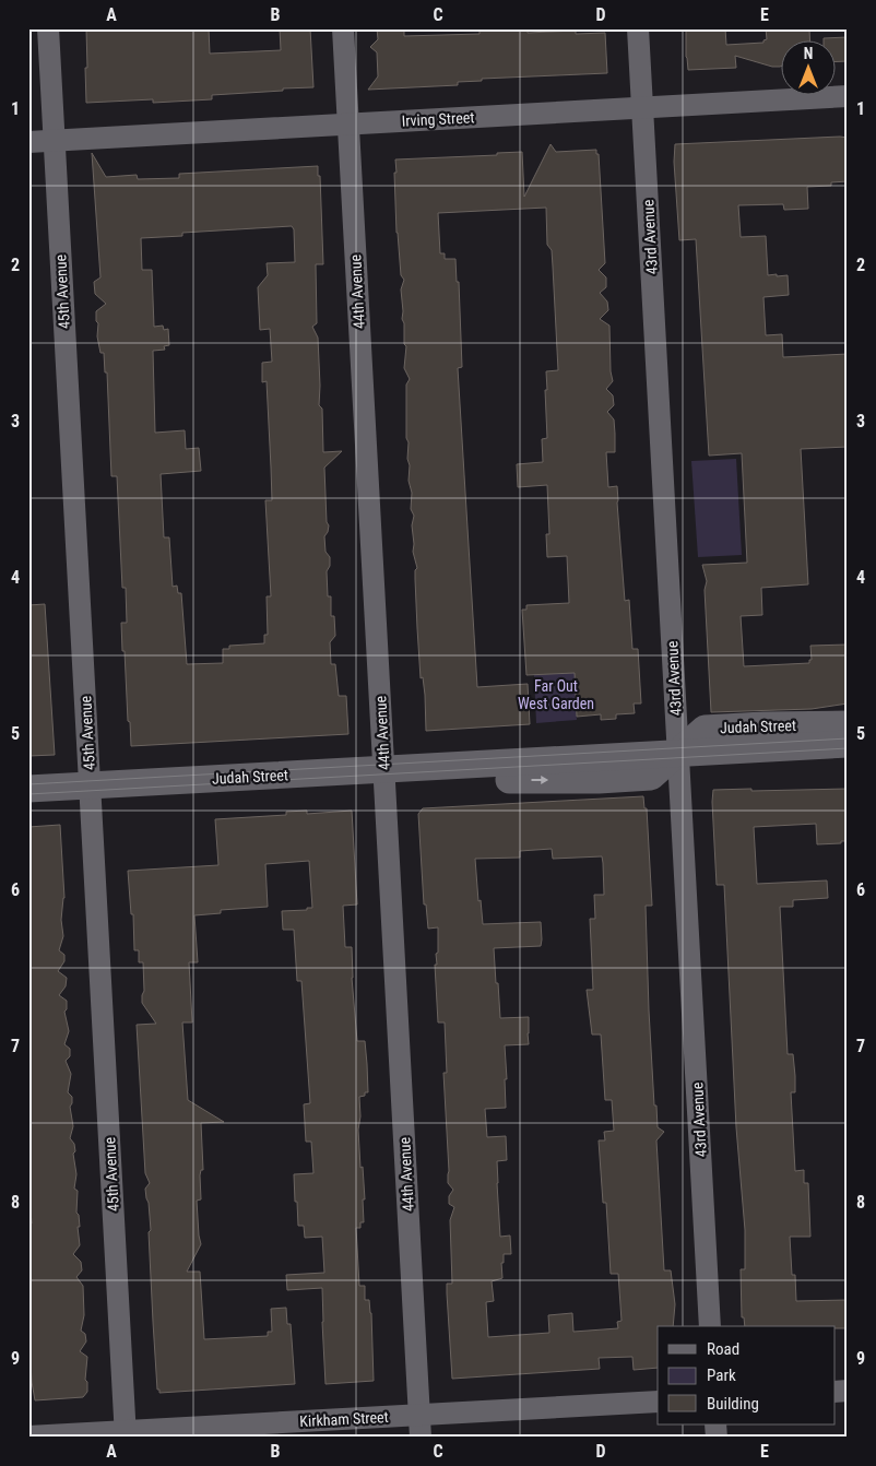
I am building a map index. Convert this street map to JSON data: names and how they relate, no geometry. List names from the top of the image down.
{
  "streets": {
    "street": [
      "Irving Street",
      "43rd Avenue",
      "45th Avenue",
      "44th Avenue",
      "Judah Street",
      "Kirkham Street"
    ]
  },
  "crossings": [
    ["Irving Street", "43rd Avenue"],
    ["Irving Street", "45th Avenue"],
    ["Irving Street", "44th Avenue"],
    ["43rd Avenue", "Judah Street"],
    ["45th Avenue", "Judah Street"],
    ["45th Avenue", "Kirkham Street"],
    ["44th Avenue", "Judah Street"],
    ["44th Avenue", "Kirkham Street"]
  ],
  "parks": ["Far Out West Garden"],
  "legend": ["Road", "Park", "Building"],
  "north": "top",
  "grid": {
    "columns": [
      "A",
      "B",
      "C",
      "D",
      "E"
    ],
    "rows": [
      "1",
      "2",
      "3",
      "4",
      "5",
      "6",
      "7",
      "8",
      "9"
    ]
  }
}
